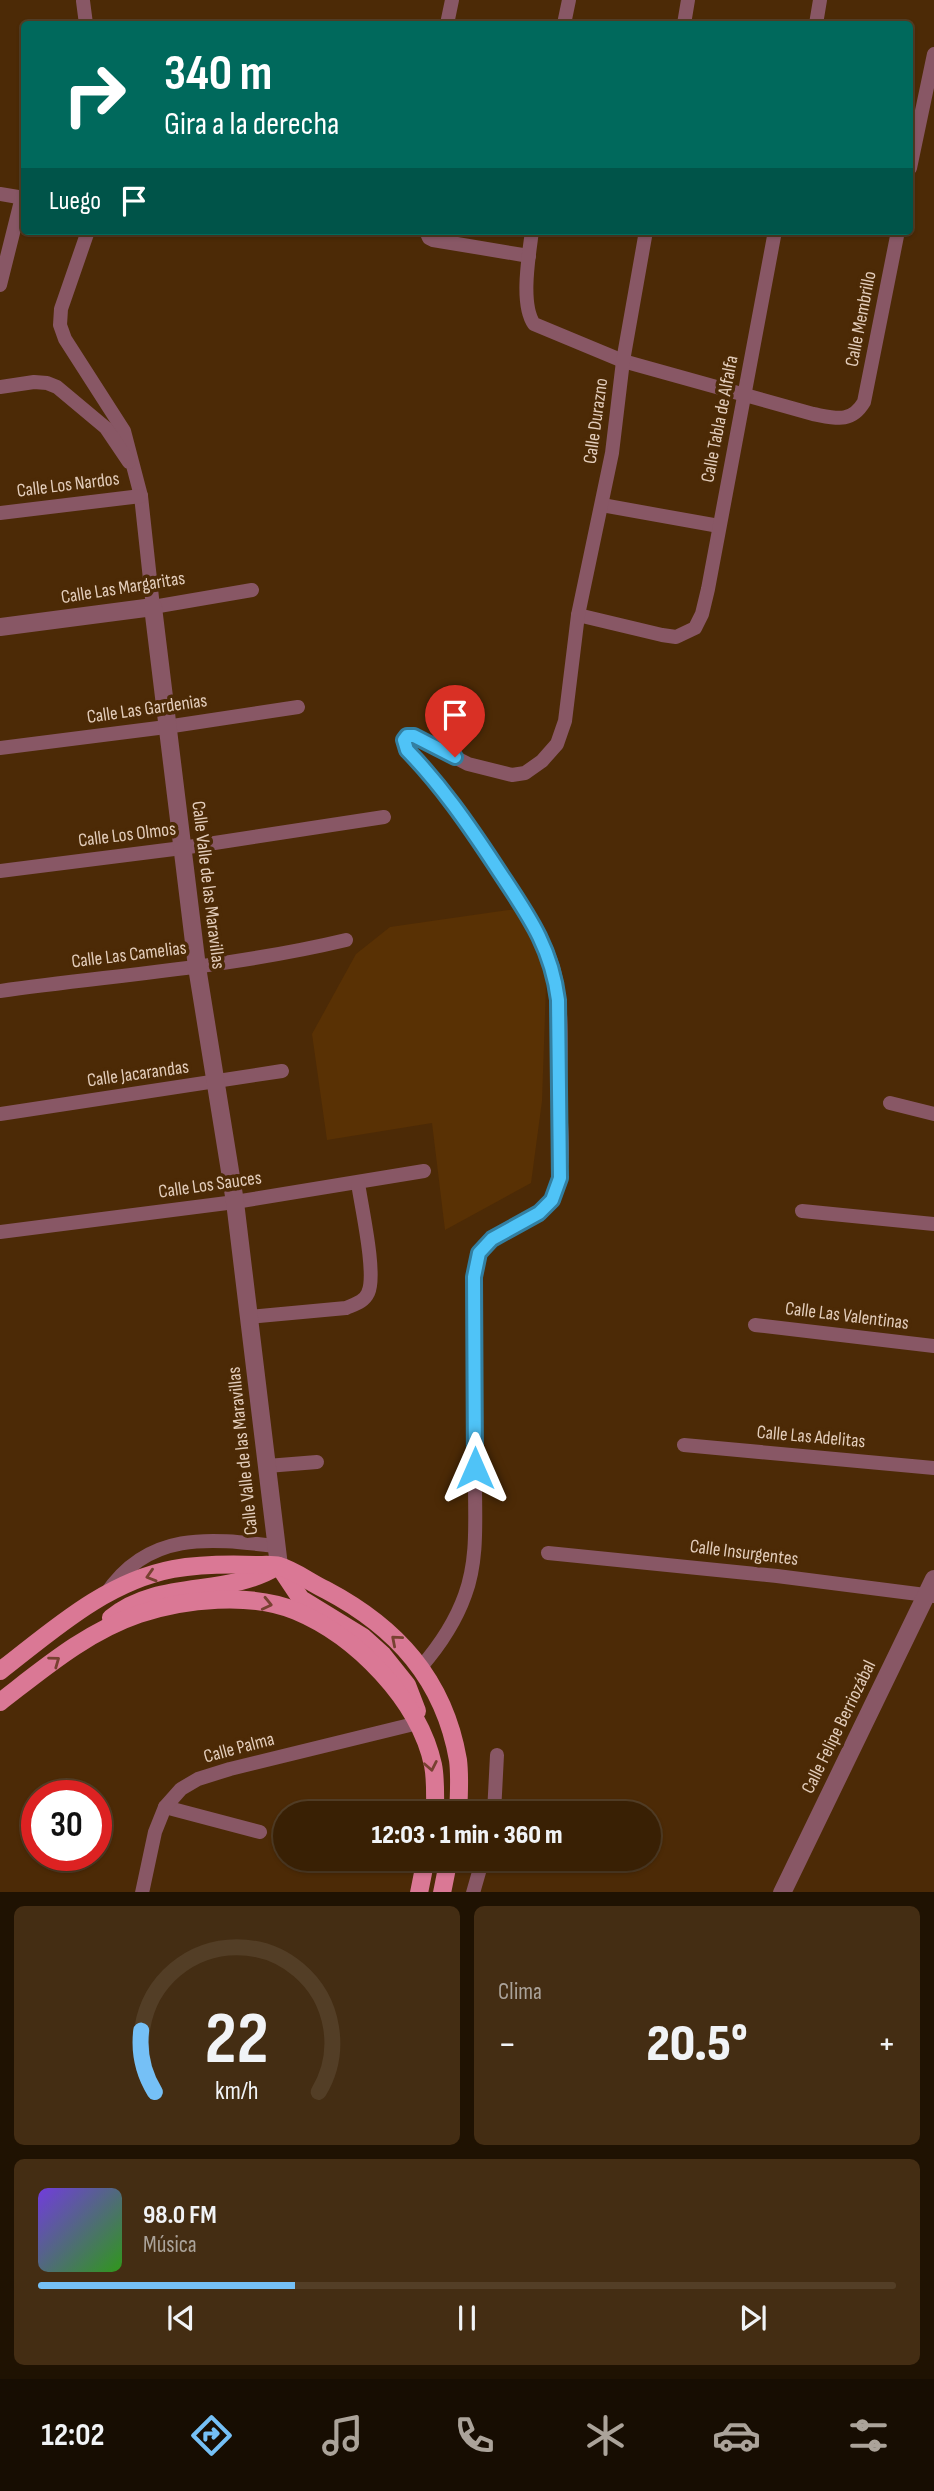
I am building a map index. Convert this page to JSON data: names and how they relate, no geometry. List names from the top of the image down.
{
  "streets": {
    "street": [
      "Calle Membrillo",
      "Calle Tabla de Alfalfa",
      "Calle Durazno",
      "Calle Los Nardos",
      "Calle Las Margaritas",
      "Calle Las Gardenias",
      "Calle Los Olmos",
      "Calle Valle de las Maravillas",
      "Calle Las Camelias",
      "Calle Jacarandas",
      "Calle Los Sauces",
      "Calle Las Valentinas",
      "Calle Las Adelitas",
      "Calle Insurgentes",
      "Calle Felipe Berriozábal",
      "Calle Palma"
    ]
  },
  "crossings": [
    ["Calle Membrillo", "Calle Tabla de Alfalfa"],
    ["Calle Tabla de Alfalfa", "Calle Durazno"],
    ["Calle Los Nardos", "Calle Valle de las Maravillas"],
    ["Calle Las Margaritas", "Calle Valle de las Maravillas"],
    ["Calle Las Gardenias", "Calle Valle de las Maravillas"],
    ["Calle Los Olmos", "Calle Valle de las Maravillas"],
    ["Calle Valle de las Maravillas", "Calle Las Camelias"],
    ["Calle Valle de las Maravillas", "Calle Jacarandas"],
    ["Calle Valle de las Maravillas", "Calle Los Sauces"],
    ["Calle Insurgentes", "Calle Felipe Berriozábal"]
  ],
  "page": {
    "turn": ["340 m", "Gira a la derecha"],
    "then": "Luego",
    "limit": "30",
    "trip": "12:03 · 1 min · 360 m",
    "tile": "Clima",
    "heat": ["−", "20.5°", "+"],
    "song": ["98.0 FM", "Música"],
    "tabs": "12:02",
    "gauge": ["22", "km/h"]
  }
}
